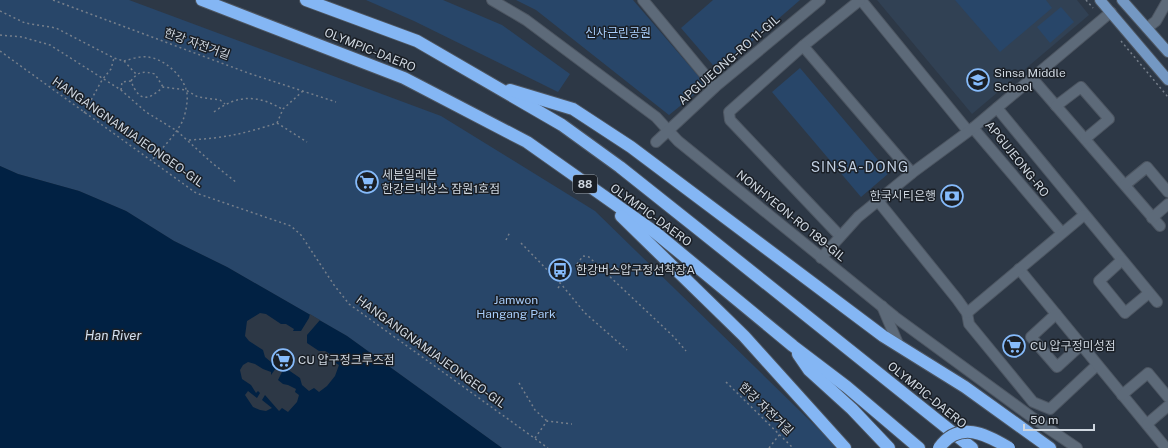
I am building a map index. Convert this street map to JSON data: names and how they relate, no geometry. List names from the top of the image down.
{
  "streets": {
    "highway": ["OLYMPIC-DAERO", "88"],
    "street": ["APGUJEONG-RO 11-GIL", "APGUJEONG-RO", "NONHYEON-RO 189-GIL"],
    "path": ["한강 자전거길", "HANGANGNAMJAJEONGEO-GIL"]
  },
  "crossings": [
    ["APGUJEONG-RO 11-GIL", "NONHYEON-RO 189-GIL"]
  ],
  "districts": ["SINSA-DONG"],
  "water": ["Han River"],
  "parks": ["신사근린공원", "Jamwon Hangang Park"],
  "places": {
    "school or university": ["Sinsa Middle School"],
    "supermarket": ["세븐일레븐 한강르네상스 잠원1호점", "CU 압구정미성점", "CU 압구정크루즈점"],
    "bank": ["한국시티은행"],
    "bus stop": ["한강버스압구정선착장A"]
  },
  "scale_bar": "50 m"
}
